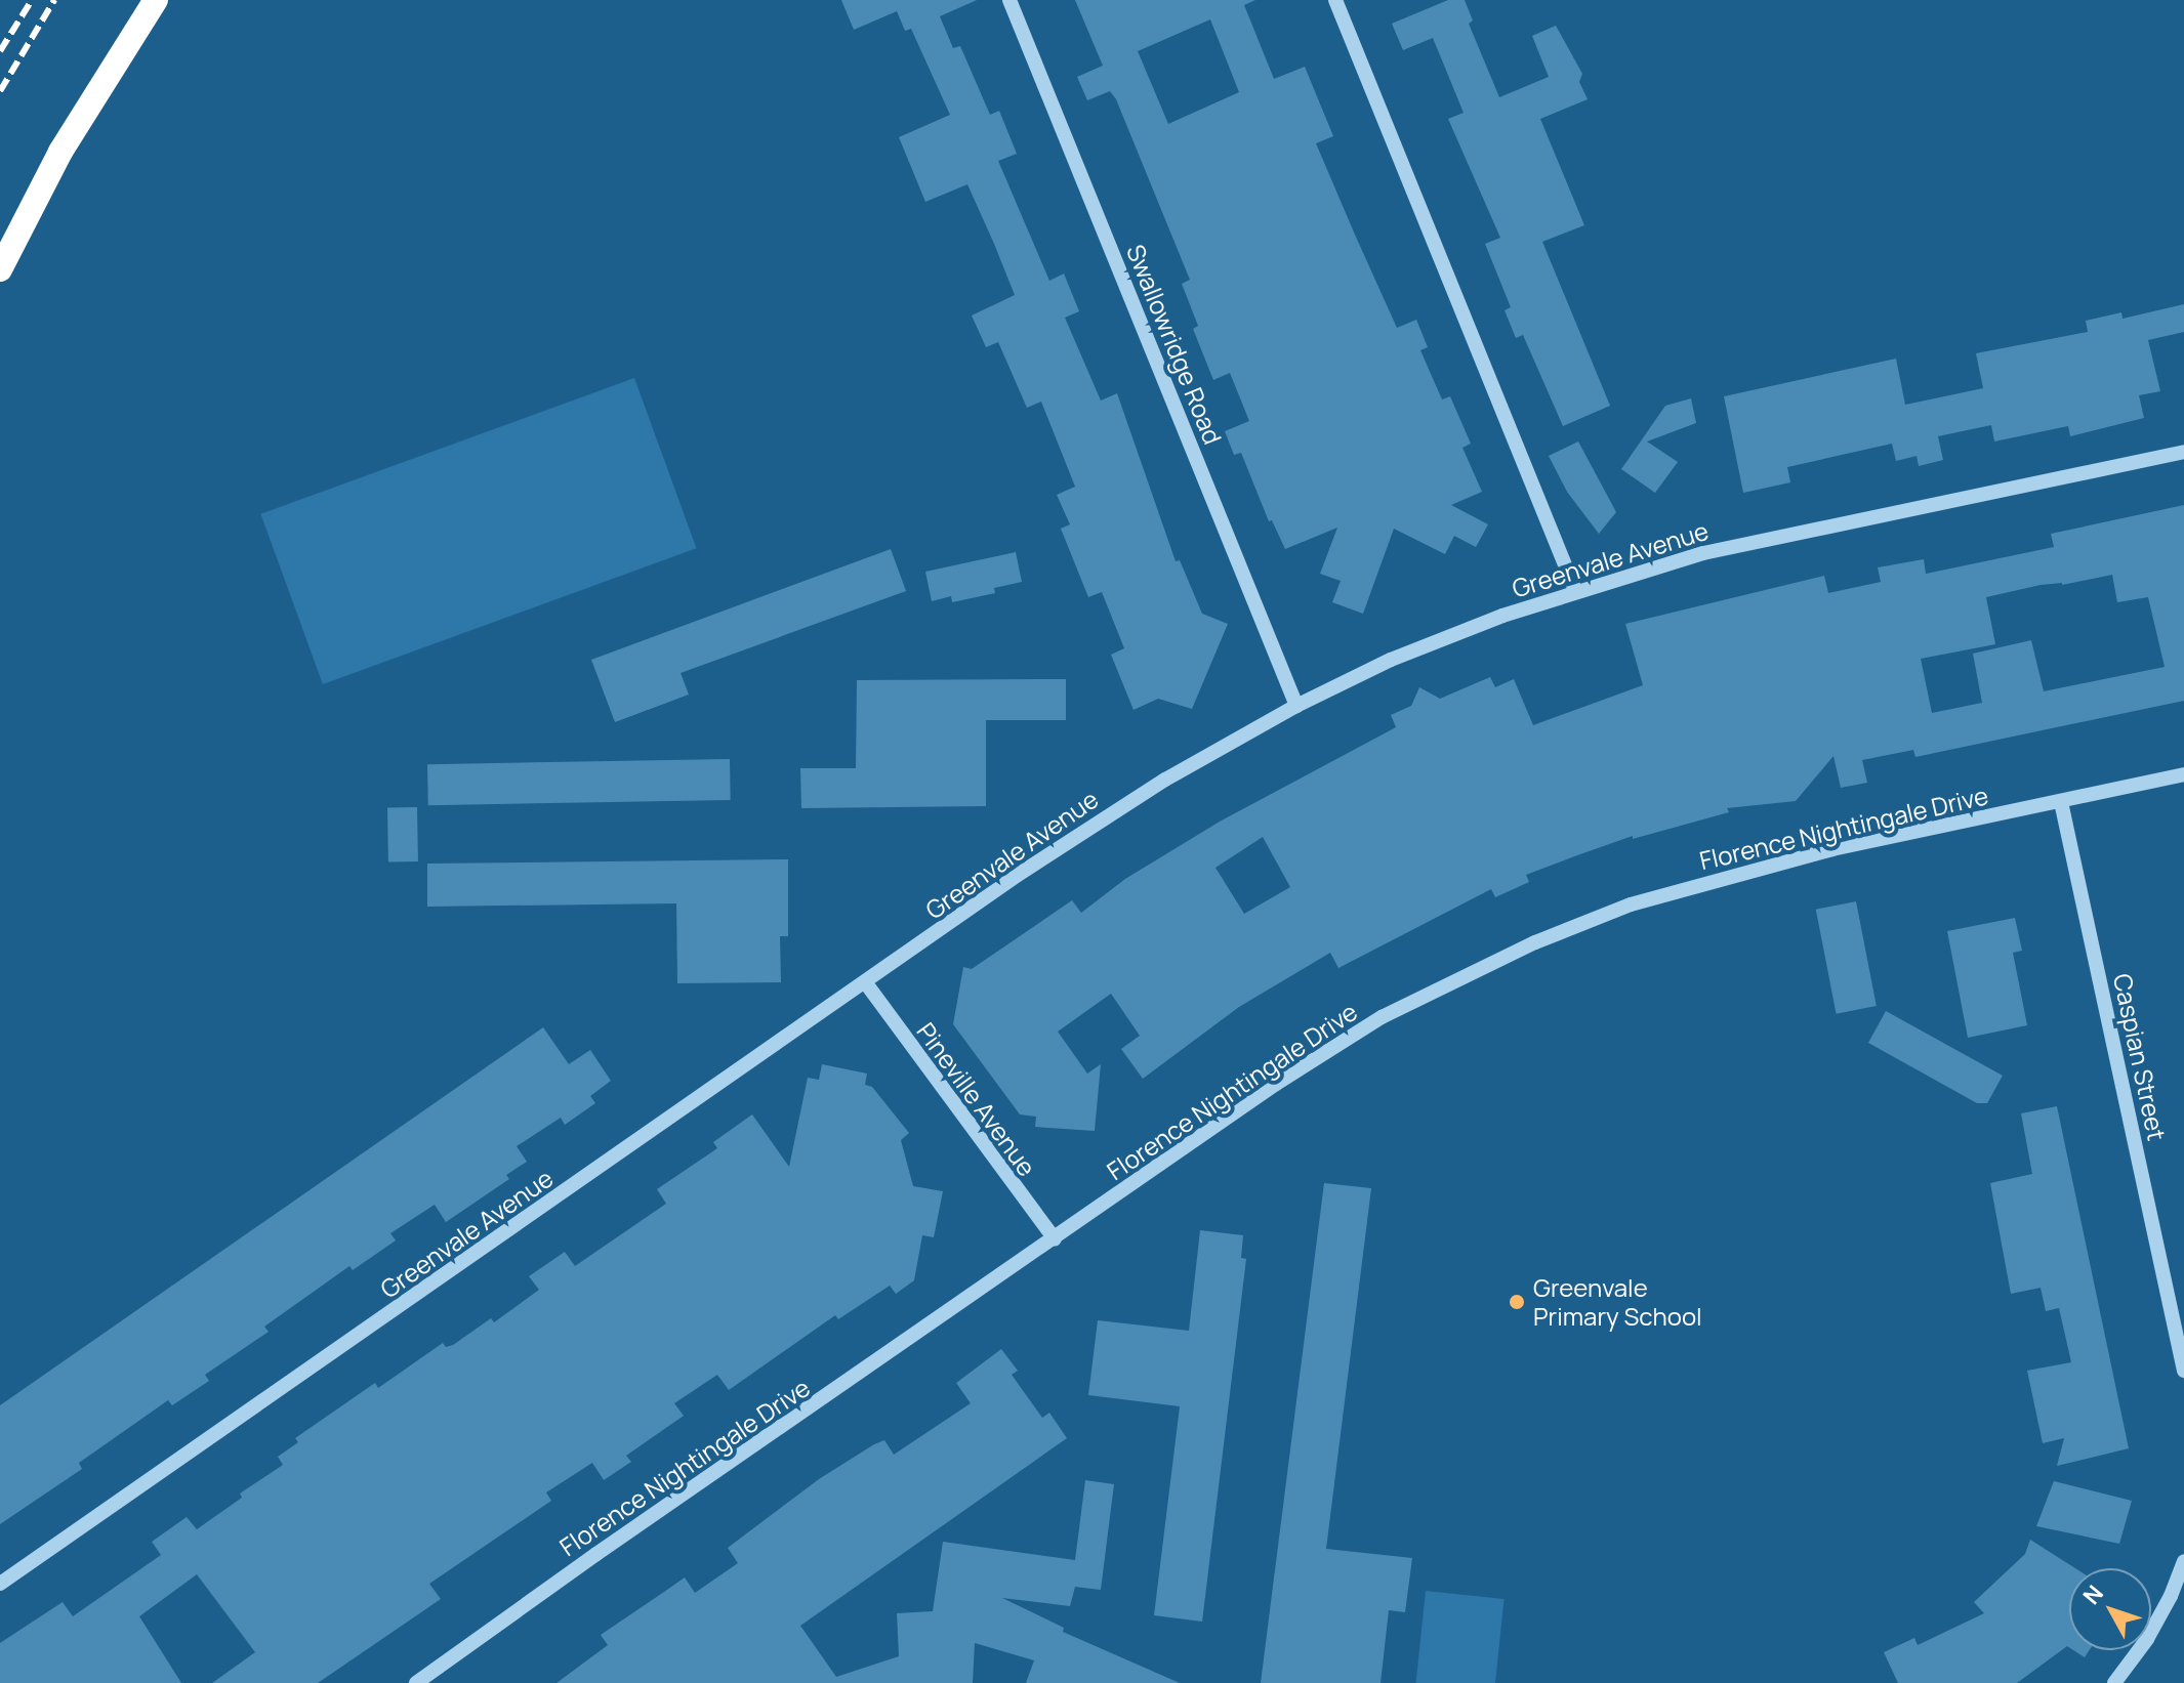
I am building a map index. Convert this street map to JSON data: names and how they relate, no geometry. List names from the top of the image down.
{
  "streets": {
    "street": [
      "Swallowridge Road",
      "Greenvale Avenue",
      "Florence Nightingale Drive",
      "Caspian Street",
      "Pineville Avenue"
    ]
  },
  "crossings": [
    ["Swallowridge Road", "Greenvale Avenue"],
    ["Greenvale Avenue", "Pineville Avenue"],
    ["Florence Nightingale Drive", "Caspian Street"],
    ["Florence Nightingale Drive", "Pineville Avenue"]
  ],
  "places": ["Greenvale Primary School"],
  "north": "top left"
}
